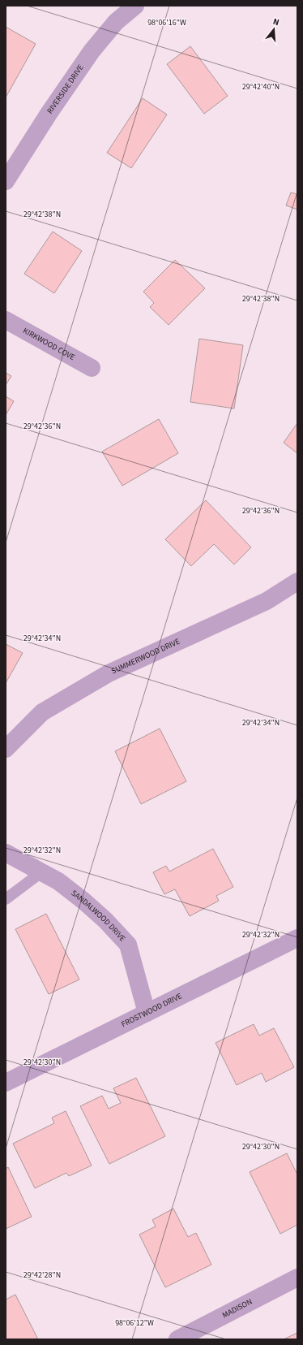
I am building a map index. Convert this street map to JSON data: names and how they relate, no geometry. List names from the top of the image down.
{
  "streets": {
    "street": [
      "RIVERSIDE DRIVE",
      "KIRKWOOD COVE",
      "SUMMERWOOD DRIVE",
      "SANDALWOOD DRIVE",
      "FROSTWOOD DRIVE",
      "MADISON"
    ]
  },
  "crossings": [
    ["SANDALWOOD DRIVE", "FROSTWOOD DRIVE"]
  ],
  "north": "top",
  "coordinates": [
    "98°06'16\"W",
    "29°42'40\"N",
    "29°42'38\"N",
    "29°42'36\"N",
    "29°42'34\"N",
    "29°42'32\"N",
    "29°42'30\"N",
    "29°42'28\"N",
    "98°06'12\"W"
  ]
}
